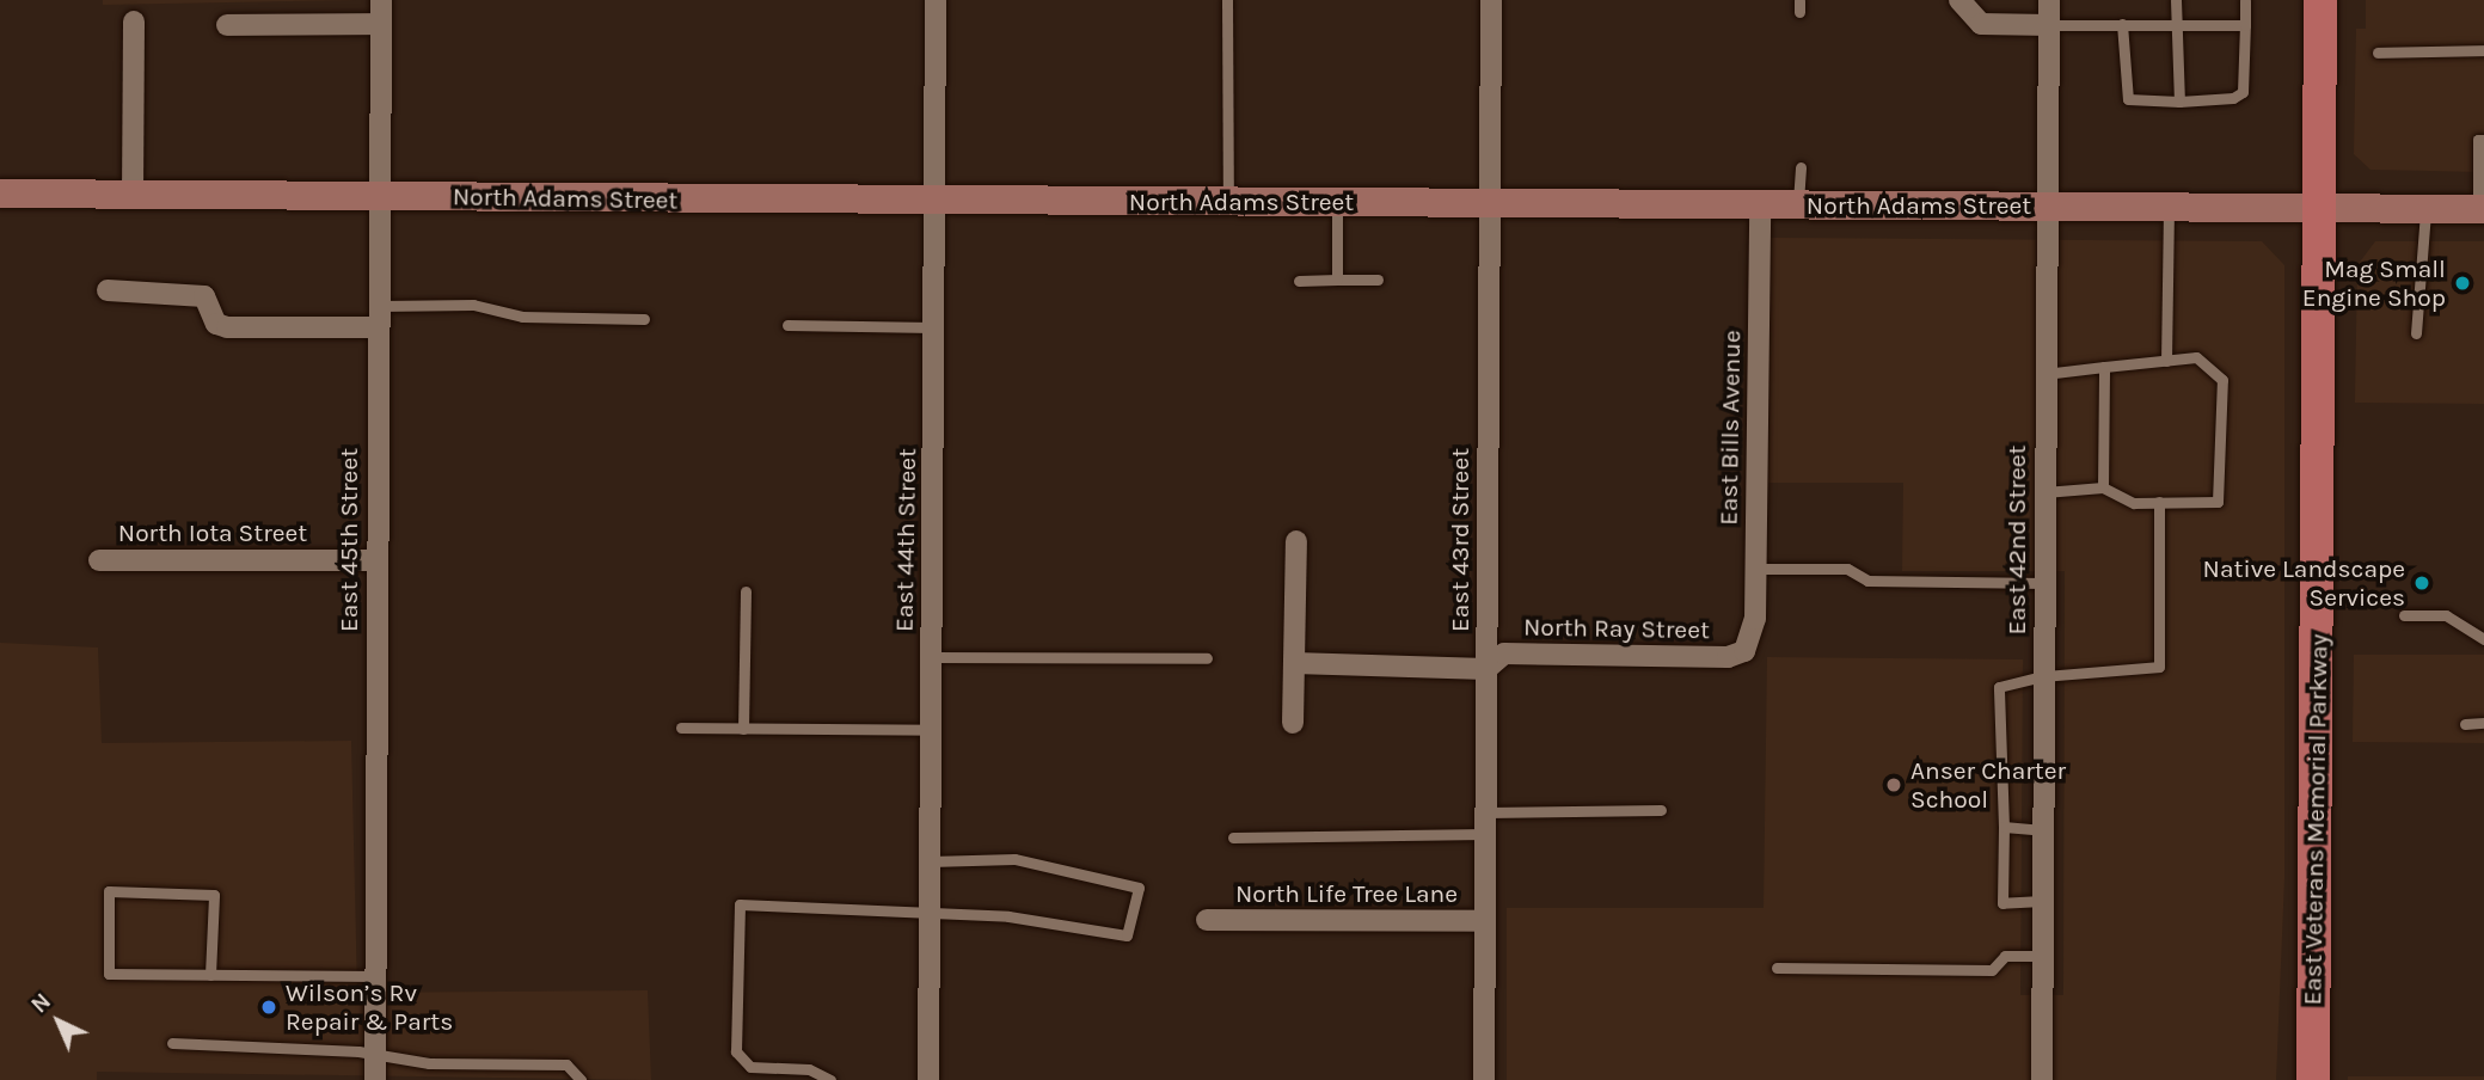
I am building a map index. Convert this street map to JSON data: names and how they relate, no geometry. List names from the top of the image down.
{
  "streets": {
    "main road": ["East Veterans Memorial Parkway"],
    "street": [
      "North Adams Street",
      "East Bills Avenue",
      "North Iota Street",
      "East 45th Street",
      "East 44th Street",
      "East 43rd Street",
      "East 42nd Street",
      "North Ray Street",
      "North Life Tree Lane"
    ]
  },
  "crossings": [
    ["North Adams Street", "East Bills Avenue"],
    ["North Adams Street", "East 45th Street"],
    ["North Adams Street", "East 44th Street"],
    ["North Adams Street", "East 43rd Street"],
    ["North Adams Street", "East 42nd Street"],
    ["North Adams Street", "East Veterans Memorial Parkway"],
    ["East Bills Avenue", "North Ray Street"],
    ["North Iota Street", "East 45th Street"],
    ["East 43rd Street", "North Ray Street"],
    ["East 43rd Street", "North Life Tree Lane"]
  ],
  "places": [
    "Mag Small Engine Shop",
    "Native Landscape Services",
    "Anser Charter School",
    "Wilson’s Rv Repair & Parts"
  ],
  "north": "top left"
}
